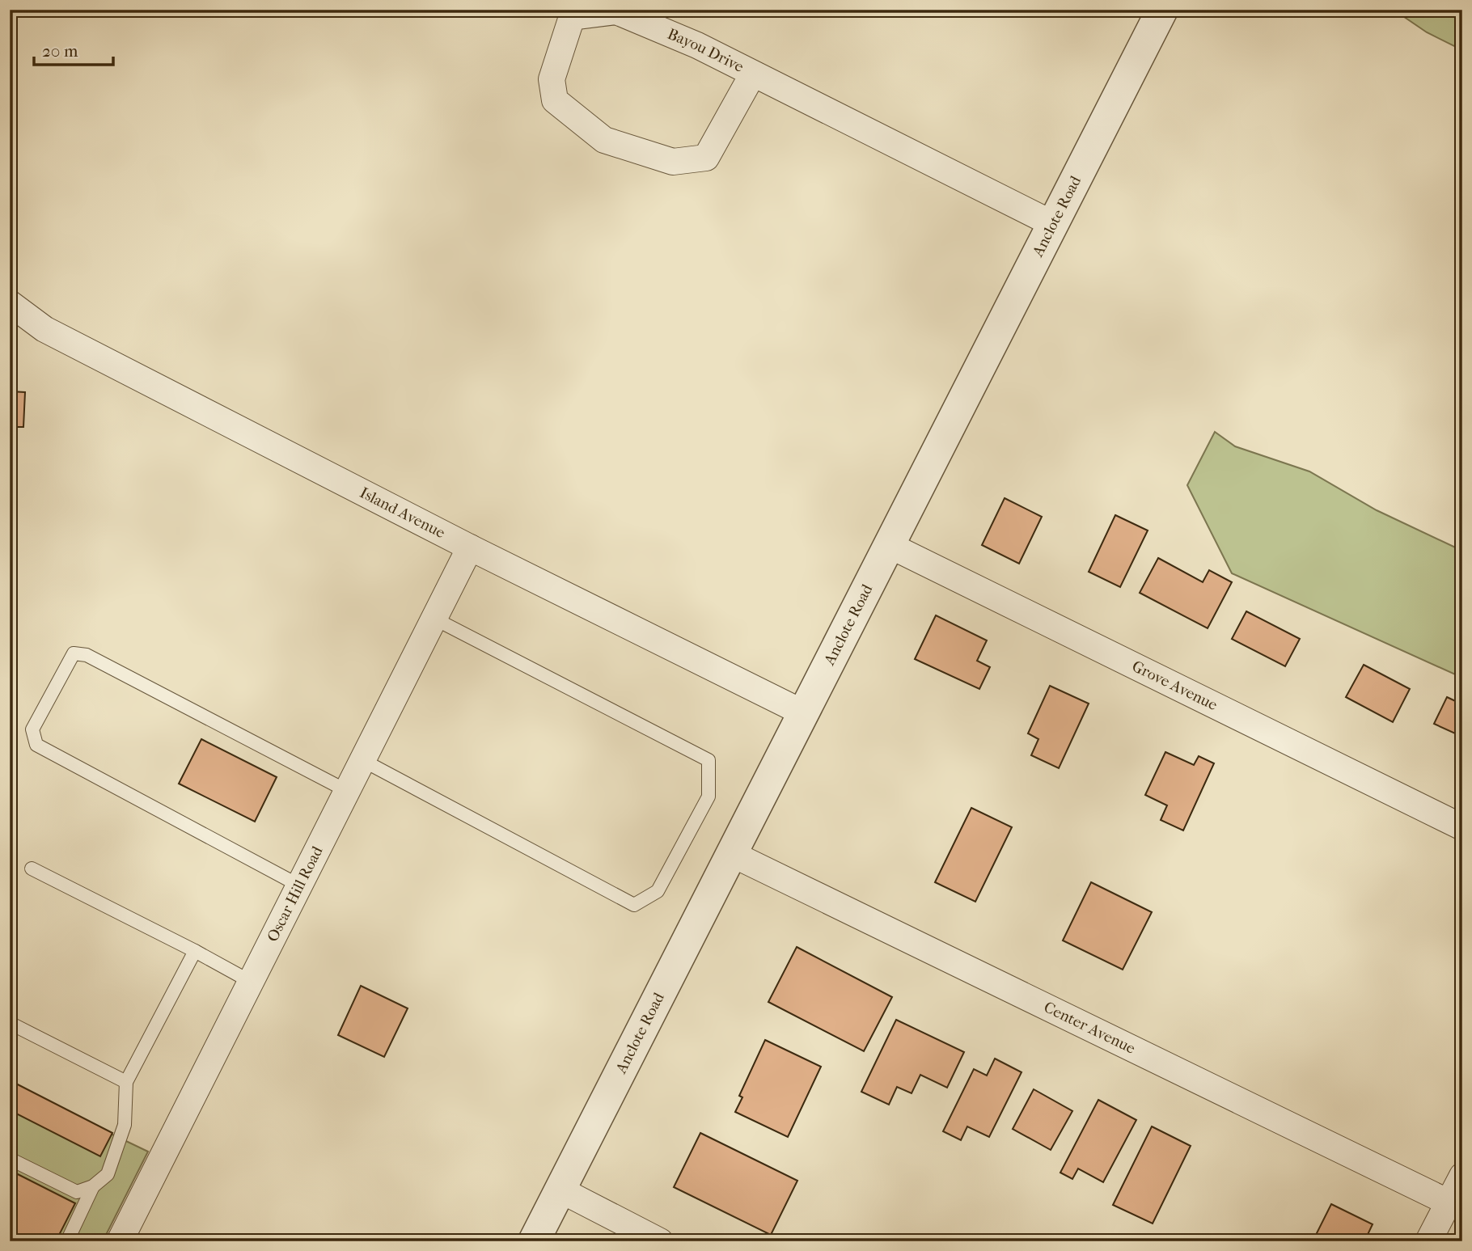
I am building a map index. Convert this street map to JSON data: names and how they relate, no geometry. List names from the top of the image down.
{
  "streets": {
    "street": [
      "Bayou Drive",
      "Anclote Road",
      "Island Avenue",
      "Grove Avenue",
      "Oscar Hill Road",
      "Center Avenue"
    ]
  },
  "crossings": [
    ["Bayou Drive", "Anclote Road"],
    ["Anclote Road", "Island Avenue"],
    ["Anclote Road", "Grove Avenue"],
    ["Anclote Road", "Center Avenue"],
    ["Island Avenue", "Oscar Hill Road"]
  ],
  "scale_bar": "20 m"
}
